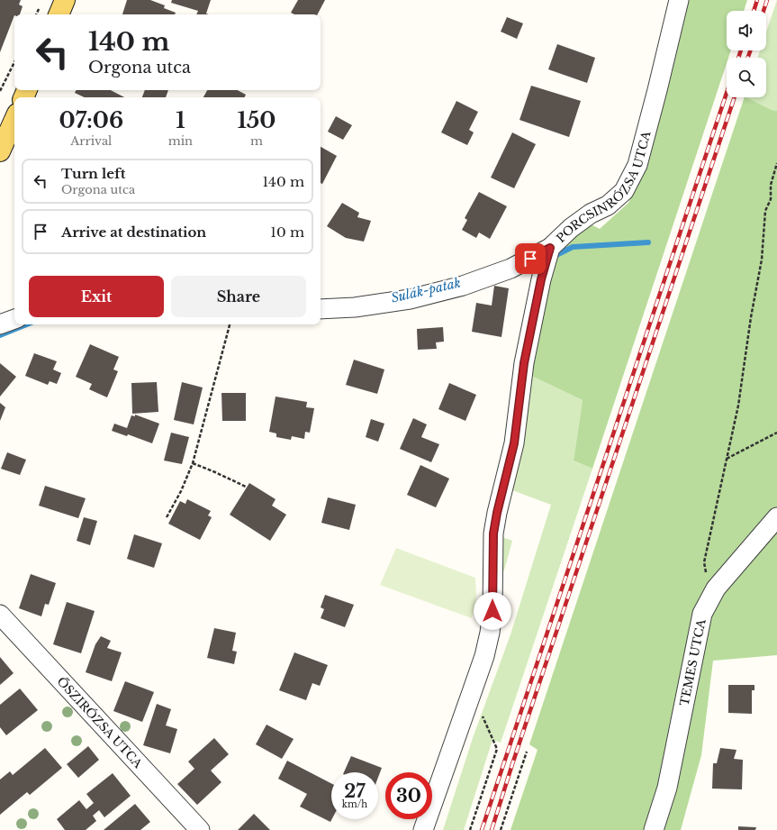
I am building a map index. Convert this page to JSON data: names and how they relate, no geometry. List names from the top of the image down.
{
  "streets": {
    "street": ["PORCSINRÓZSA UTCA", "TEMES UTCA", "ŐSZIRÓZSA UTCA"]
  },
  "water": ["Sulák-patak"],
  "page": {
    "turn": ["140 m", "Orgona utca"],
    "eta": [
      "07:06",
      "Arrival",
      "1",
      "min",
      "150",
      "m"
    ],
    "list": [
      {
        "name": "Turn left",
        "note": "Orgona utca",
        "value": "140 m"
      },
      {
        "name": "Arrive at destination",
        "value": "10 m"
      }
    ],
    "buttons": ["Exit", "Share"],
    "speed": "27 km/h",
    "limit": "30"
  }
}
